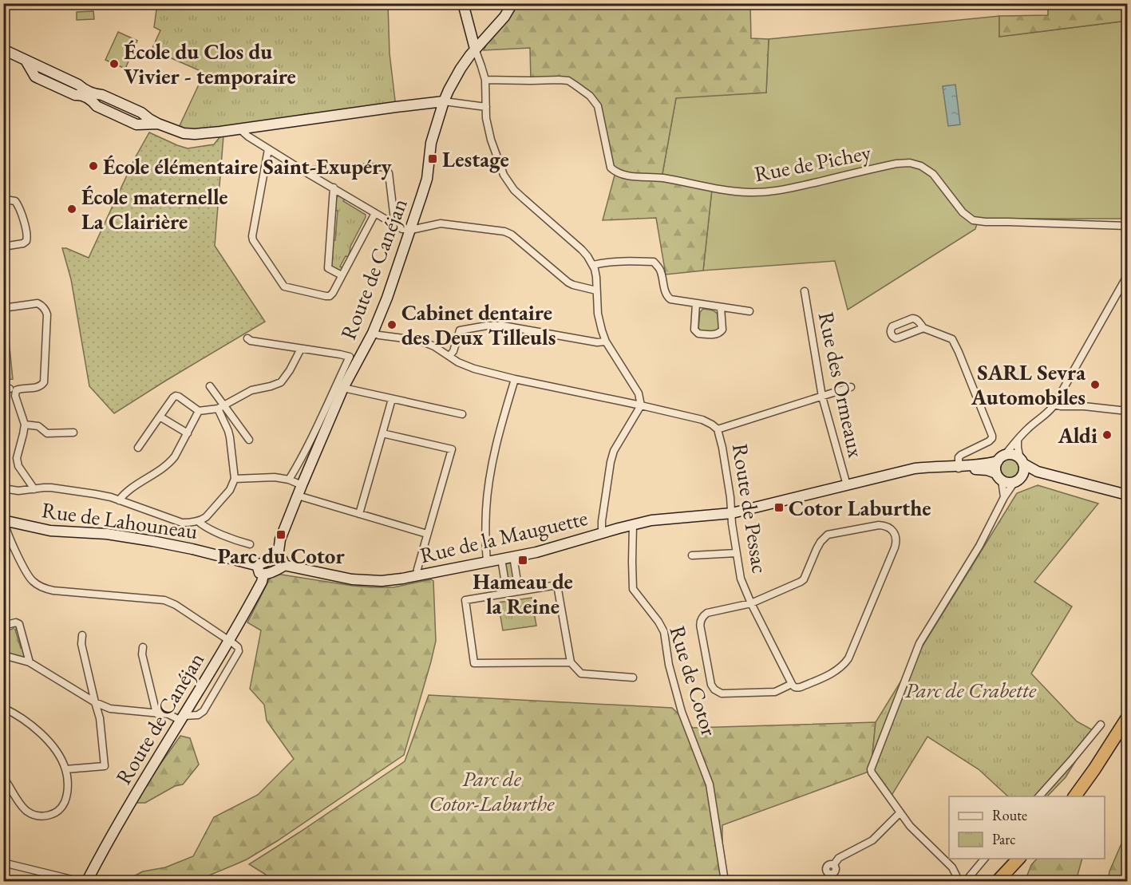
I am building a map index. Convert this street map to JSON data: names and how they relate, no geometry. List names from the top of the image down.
{
  "streets": {
    "street": [
      "Rue de Pichey",
      "Route de Canéjan",
      "Rue des Ormeaux",
      "Route de Pessac",
      "Rue de Lahouneau",
      "Rue de la Mauguette",
      "Rue de Cotor"
    ]
  },
  "crossings": [
    ["Route de Canéjan", "Route de Pessac"],
    ["Route de Canéjan", "Rue de Lahouneau"],
    ["Route de Canéjan", "Rue de la Mauguette"],
    ["Rue des Ormeaux", "Rue de la Mauguette"],
    ["Route de Pessac", "Rue de la Mauguette"],
    ["Rue de la Mauguette", "Rue de Cotor"]
  ],
  "parks": ["Parc de Crabette", "Parc de Cotor-Laburthe"],
  "places": {
    "other": [
      "École du Clos du Vivier - temporaire",
      "École élémentaire Saint-Exupéry",
      "École maternelle La Clairière",
      "Cabinet dentaire des Deux Tilleuls",
      "SARL Sevra Automobiles",
      "Aldi"
    ],
    "transit": [
      "Lestage",
      "Cotor Laburthe",
      "Parc du Cotor",
      "Hameau de la Reine"
    ]
  },
  "legend": ["Route", "Parc"]
}
